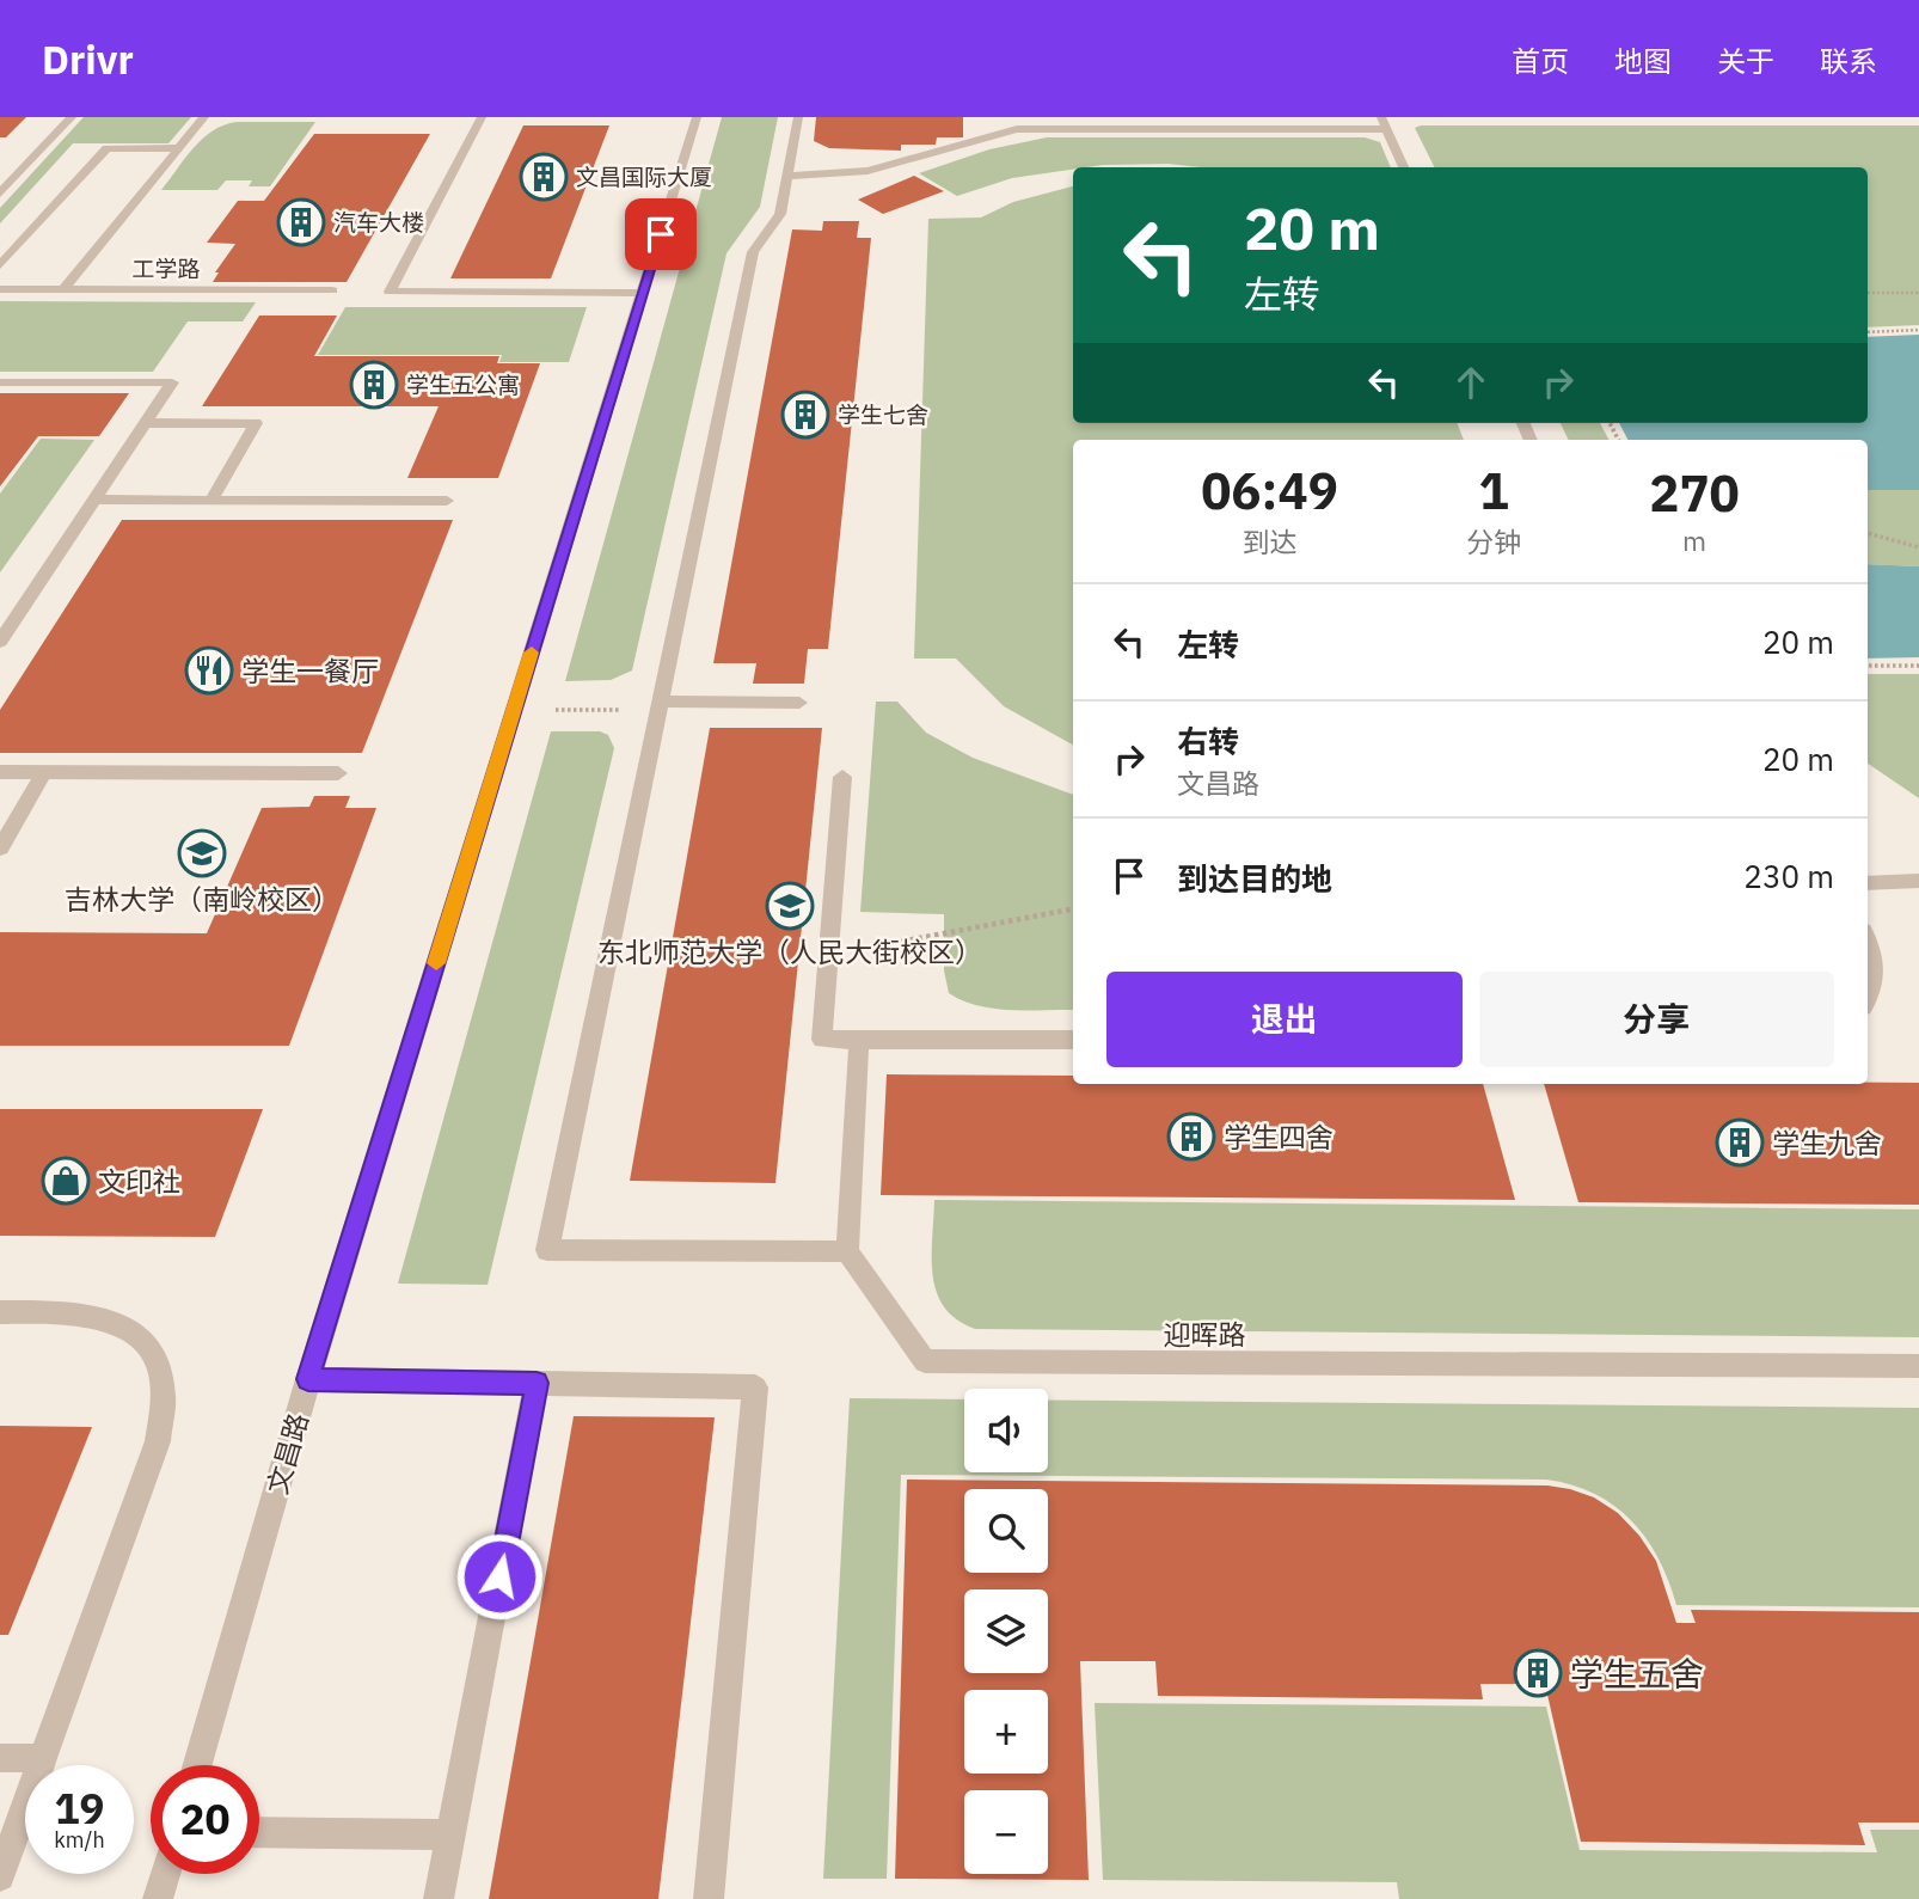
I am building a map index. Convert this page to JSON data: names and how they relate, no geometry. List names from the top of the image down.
{
  "streets": {
    "street": ["工学路", "迎晖路", "文昌路"]
  },
  "places": {
    "building": [
      "文昌国际大厦",
      "汽车大楼",
      "学生五公寓",
      "学生七舍",
      "学生四舍",
      "学生九舍",
      "学生五舍"
    ],
    "restaurant": ["学生一餐厅"],
    "school or university": ["吉林大学（南岭校区）", "东北师范大学（人民大街校区）"],
    "shop": ["文印社"]
  },
  "page": {
    "header": "Drivr",
    "nav": [
      "首页",
      "地图",
      "关于",
      "联系"
    ],
    "turn": ["20 m", "左转"],
    "eta": [
      "06:49",
      "到达",
      "1",
      "分钟",
      "270",
      "m"
    ],
    "list": [
      {
        "name": "左转",
        "value": "20 m"
      },
      {
        "name": "右转",
        "note": "文昌路",
        "value": "20 m"
      },
      {
        "name": "到达目的地",
        "value": "230 m"
      }
    ],
    "buttons": ["退出", "分享"],
    "map_buttons": ["+", "−"],
    "speed": "19 km/h",
    "limit": "20"
  }
}
